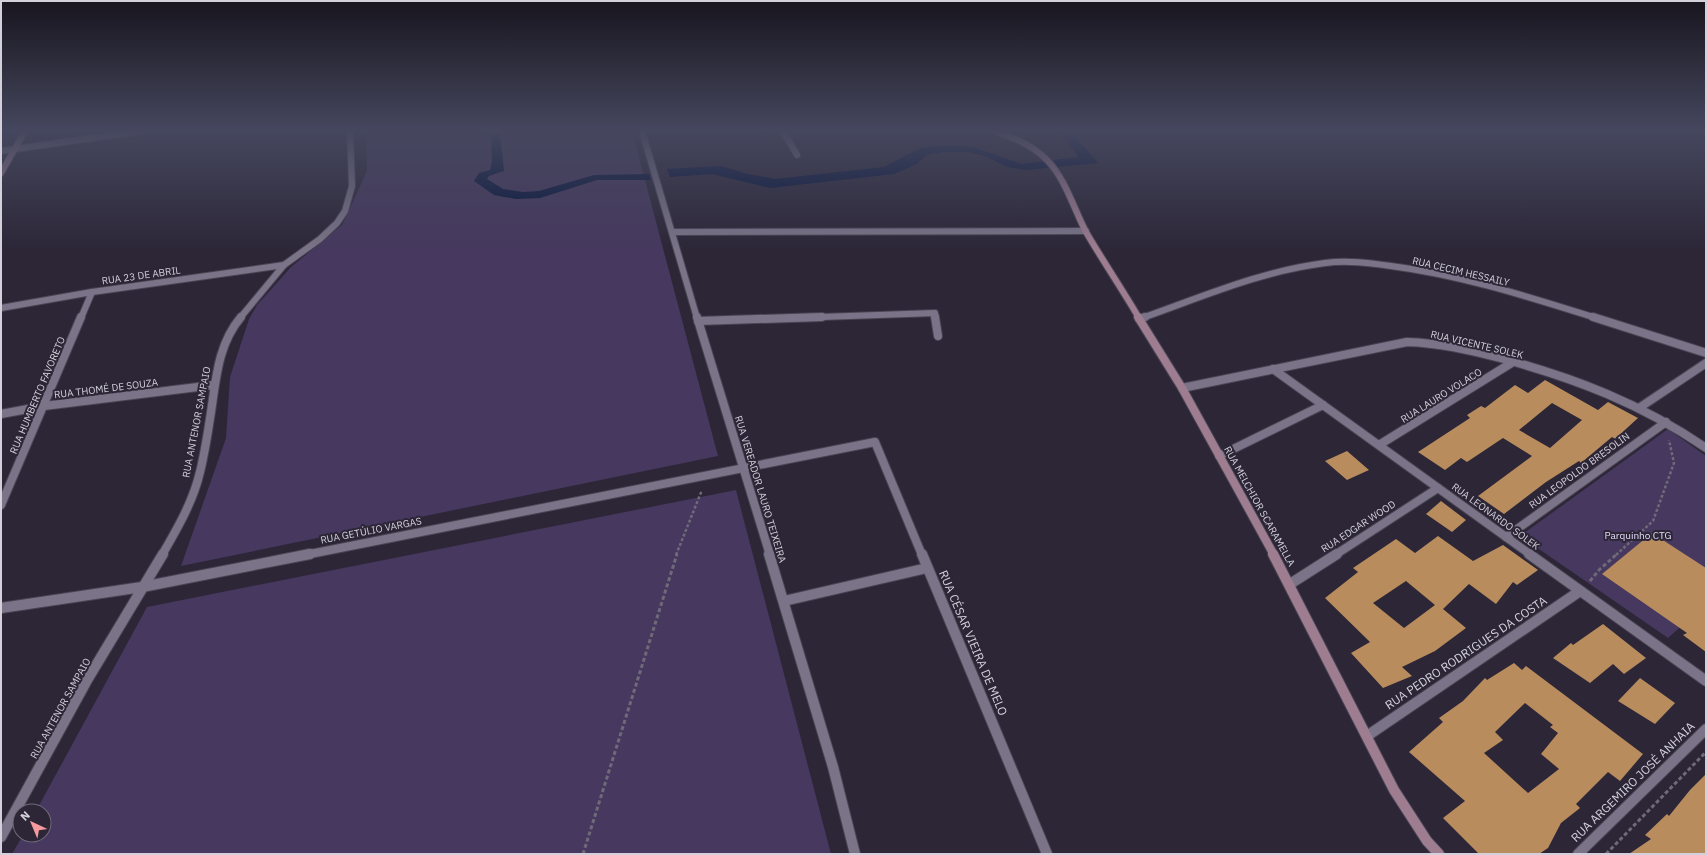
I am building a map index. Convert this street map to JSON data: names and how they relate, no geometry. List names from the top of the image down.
{
  "streets": {
    "street": [
      "RUA CECIM HESSAILY",
      "RUA 23 DE ABRIL",
      "RUA VICENTE SOLEK",
      "RUA THOMÉ DE SOUZA",
      "RUA HUMBERTO FAVORETO",
      "RUA LAURO VOLACO",
      "RUA ANTENOR SAMPAIO",
      "RUA LEOPOLDO BRESOLIN",
      "RUA VEREADOR LAURO TEIXEIRA",
      "RUA MELCHIOR SCARAMELLA",
      "RUA LEONARDO SOLEK",
      "RUA EDGAR WOOD",
      "RUA GETÚLIO VARGAS",
      "RUA CÉSAR VIEIRA DE MELO",
      "RUA PEDRO RODRIGUES DA COSTA",
      "RUA ARGEMIRO JOSÉ ANHAIA"
    ]
  },
  "crossings": [
    ["RUA CECIM HESSAILY", "RUA MELCHIOR SCARAMELLA"],
    ["RUA 23 DE ABRIL", "RUA HUMBERTO FAVORETO"],
    ["RUA 23 DE ABRIL", "RUA ANTENOR SAMPAIO"],
    ["RUA VICENTE SOLEK", "RUA LAURO VOLACO"],
    ["RUA VICENTE SOLEK", "RUA LEOPOLDO BRESOLIN"],
    ["RUA VICENTE SOLEK", "RUA MELCHIOR SCARAMELLA"],
    ["RUA VICENTE SOLEK", "RUA LEONARDO SOLEK"],
    ["RUA THOMÉ DE SOUZA", "RUA HUMBERTO FAVORETO"],
    ["RUA THOMÉ DE SOUZA", "RUA ANTENOR SAMPAIO"],
    ["RUA LAURO VOLACO", "RUA LEONARDO SOLEK"],
    ["RUA ANTENOR SAMPAIO", "RUA GETÚLIO VARGAS"],
    ["RUA LEOPOLDO BRESOLIN", "RUA LEONARDO SOLEK"],
    ["RUA VEREADOR LAURO TEIXEIRA", "RUA GETÚLIO VARGAS"],
    ["RUA MELCHIOR SCARAMELLA", "RUA EDGAR WOOD"],
    ["RUA MELCHIOR SCARAMELLA", "RUA PEDRO RODRIGUES DA COSTA"],
    ["RUA LEONARDO SOLEK", "RUA EDGAR WOOD"],
    ["RUA LEONARDO SOLEK", "RUA PEDRO RODRIGUES DA COSTA"],
    ["RUA GETÚLIO VARGAS", "RUA CÉSAR VIEIRA DE MELO"]
  ],
  "parks": ["Parquinho CTG"],
  "north": "top left"
}
